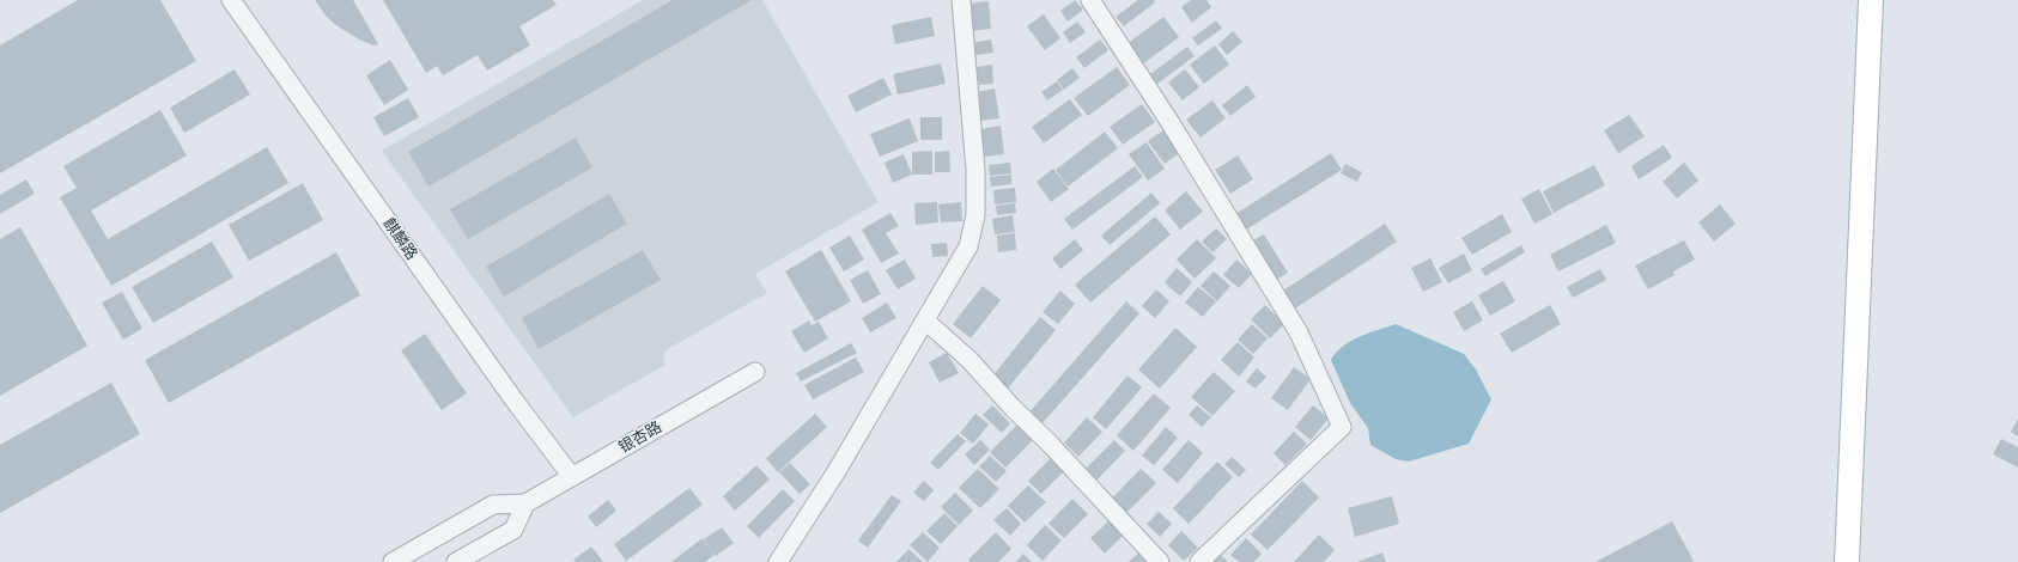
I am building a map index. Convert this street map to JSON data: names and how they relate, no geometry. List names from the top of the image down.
{
  "streets": {
    "street": ["麒麟路", "银杏路"]
  },
  "crossings": [
    ["麒麟路", "银杏路"]
  ]
}
